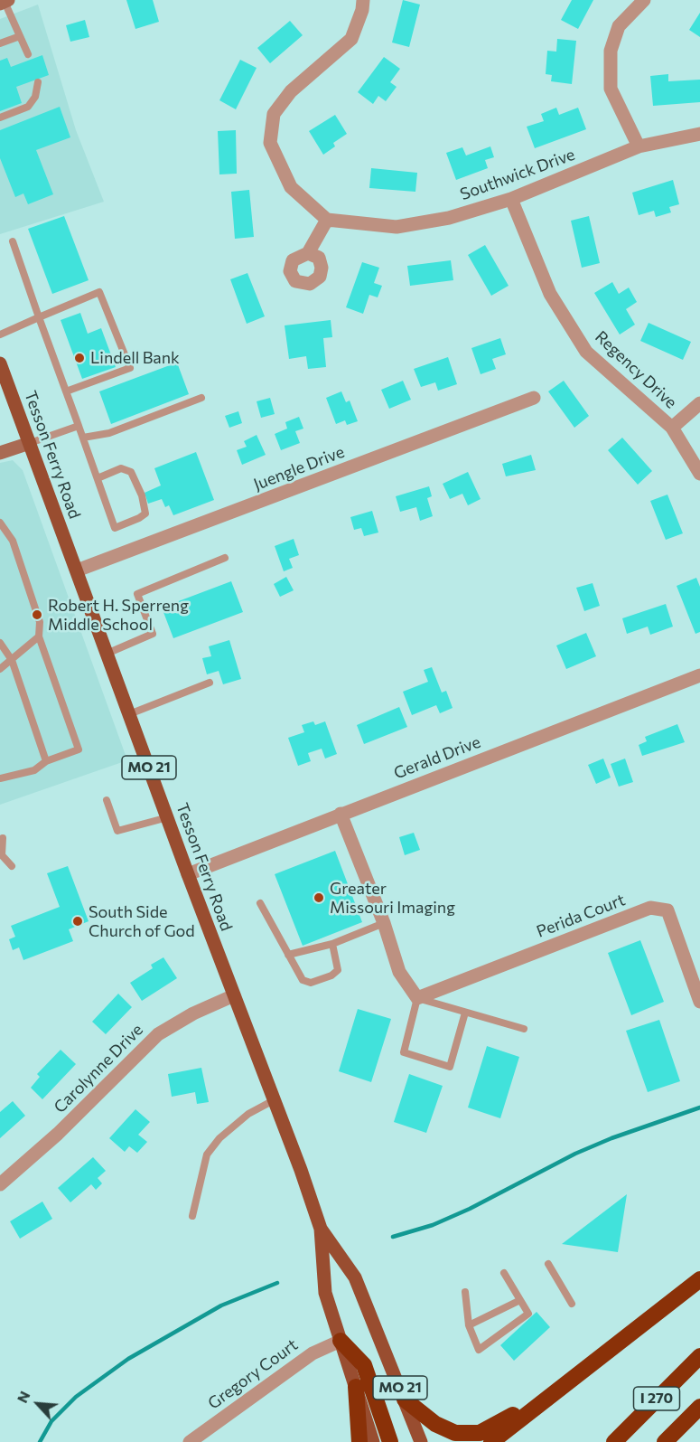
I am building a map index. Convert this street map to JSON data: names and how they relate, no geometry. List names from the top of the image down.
{
  "streets": {
    "highway": ["I 270"],
    "main road": ["Tesson Ferry Road", "MO 21"],
    "street": [
      "Southwick Drive",
      "Regency Drive",
      "Juengle Drive",
      "Gerald Drive",
      "Perida Court",
      "Carolynne Drive",
      "Gregory Court"
    ]
  },
  "crossings": [
    ["Southwick Drive", "Regency Drive"],
    ["Tesson Ferry Road", "Juengle Drive"],
    ["Tesson Ferry Road", "Gerald Drive"],
    ["Tesson Ferry Road", "Carolynne Drive"],
    ["Tesson Ferry Road", "Gregory Court"]
  ],
  "places": [
    "Lindell Bank",
    "Robert H. Sperreng Middle School",
    "Greater Missouri Imaging",
    "South Side Church of God"
  ],
  "north": "top left"
}
